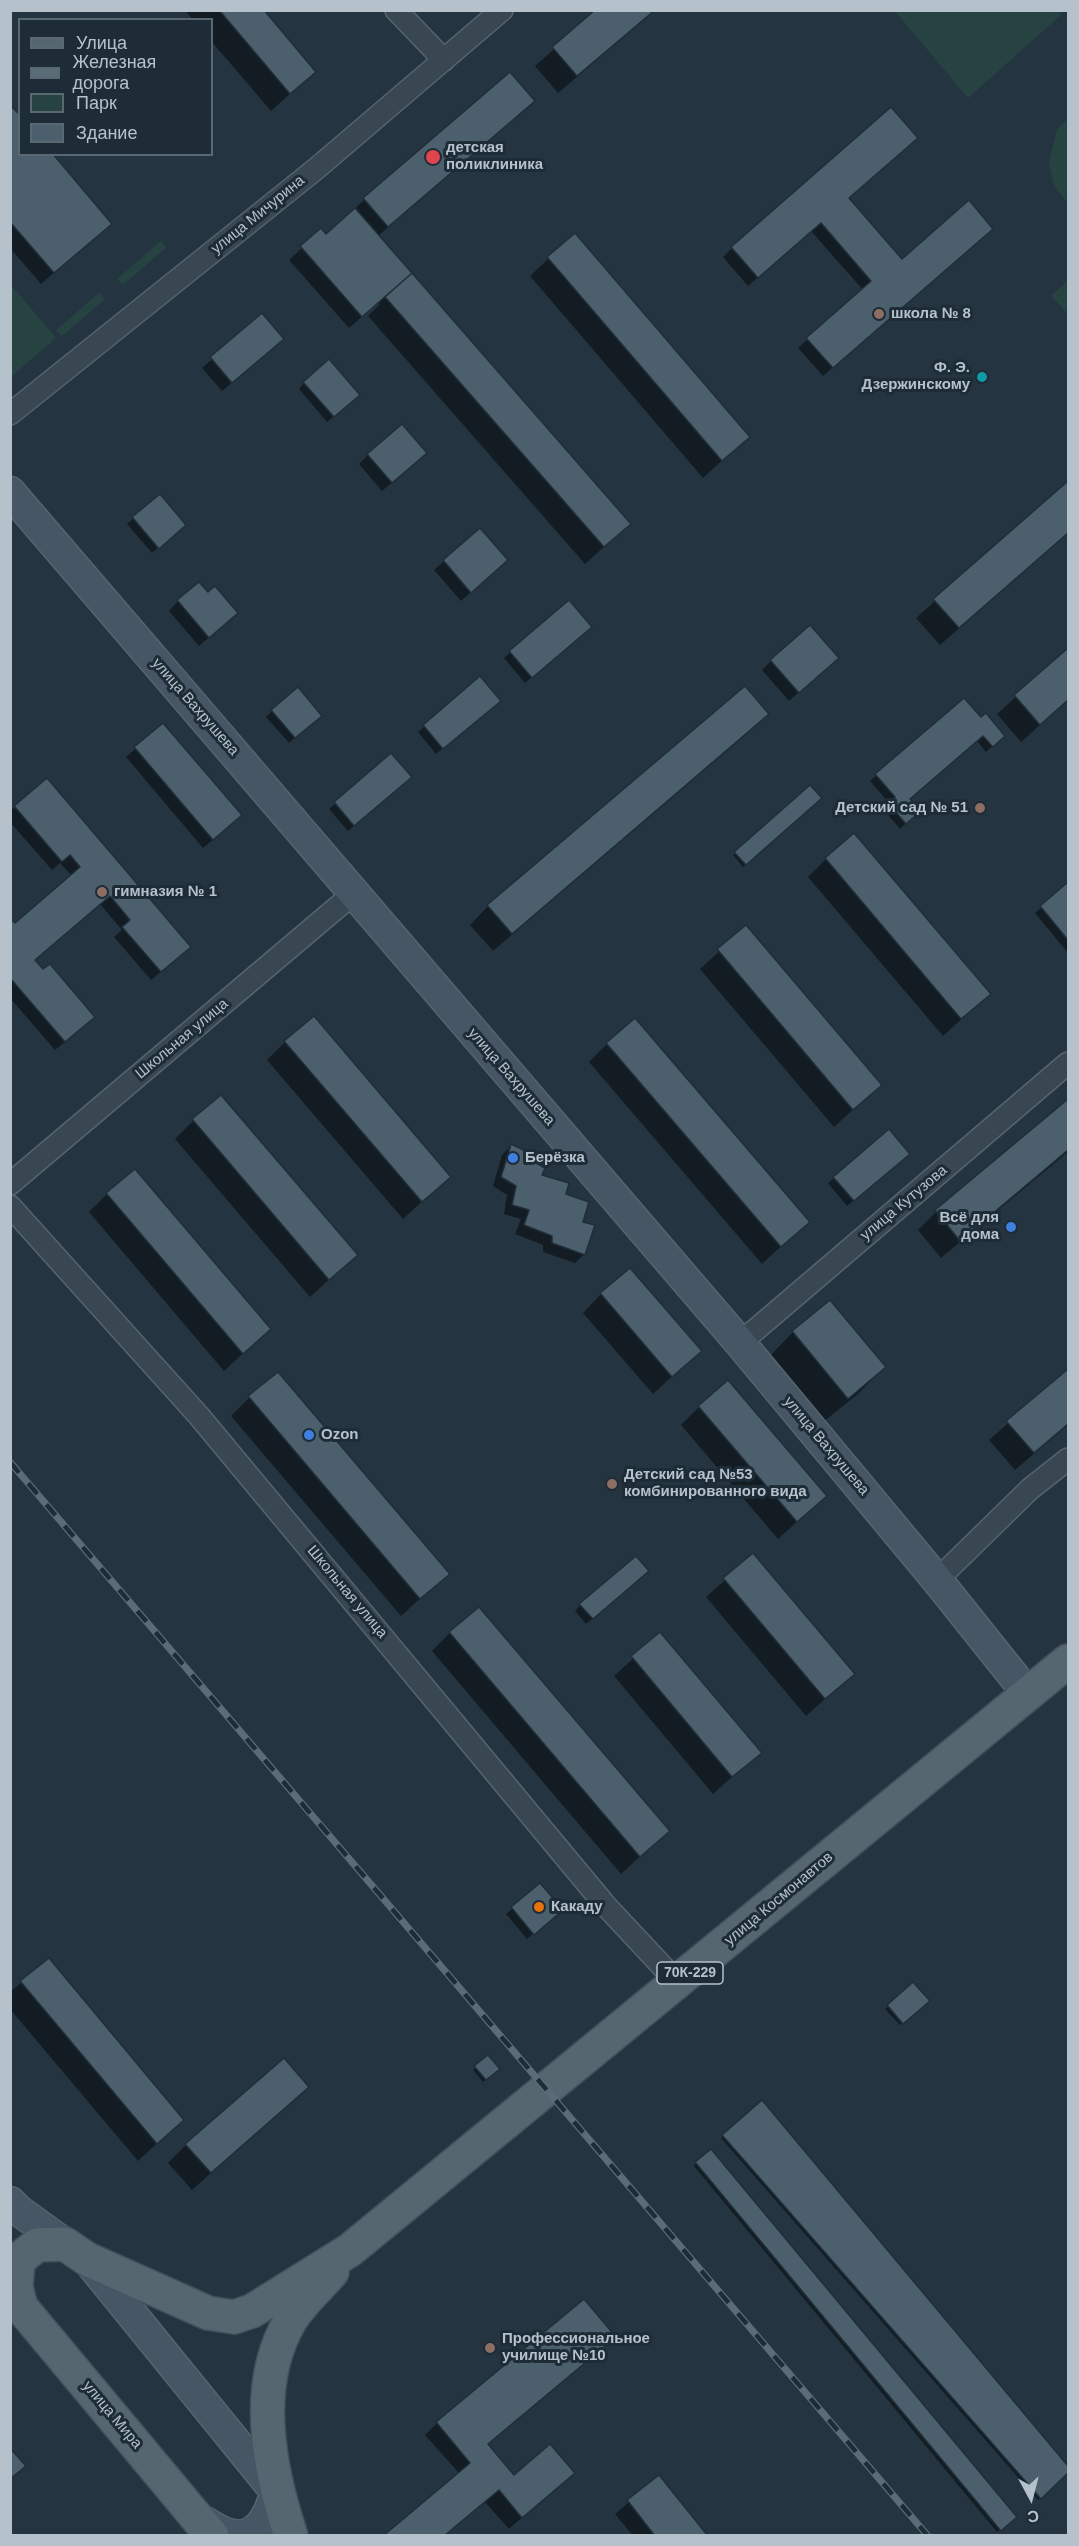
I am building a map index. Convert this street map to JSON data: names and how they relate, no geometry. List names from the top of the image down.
{
  "streets": {
    "main road": [
      "улица Вахрушева",
      "улица Космонавтов",
      "70К-229",
      "улица Мира"
    ],
    "street": ["улица Мичурина", "Школьная улица", "улица Кутузова"]
  },
  "crossings": [
    ["улица Вахрушева", "Школьная улица"],
    ["улица Вахрушева", "улица Кутузова"],
    ["улица Вахрушева", "улица Космонавтов"],
    ["Школьная улица", "улица Космонавтов"]
  ],
  "places": [
    "детская поликлиника",
    "школа № 8",
    "Ф. Э. Дзержинскому",
    "Детский сад № 51",
    "гимназия № 1",
    "Берёзка",
    "Всё для дома",
    "Ozon",
    "Детский сад №53 комбинированного вида",
    "Какаду",
    "Профессиональное училище №10"
  ],
  "legend": [
    "Улица",
    "Железная дорога",
    "Парк",
    "Здание"
  ],
  "north": "bottom"
}
